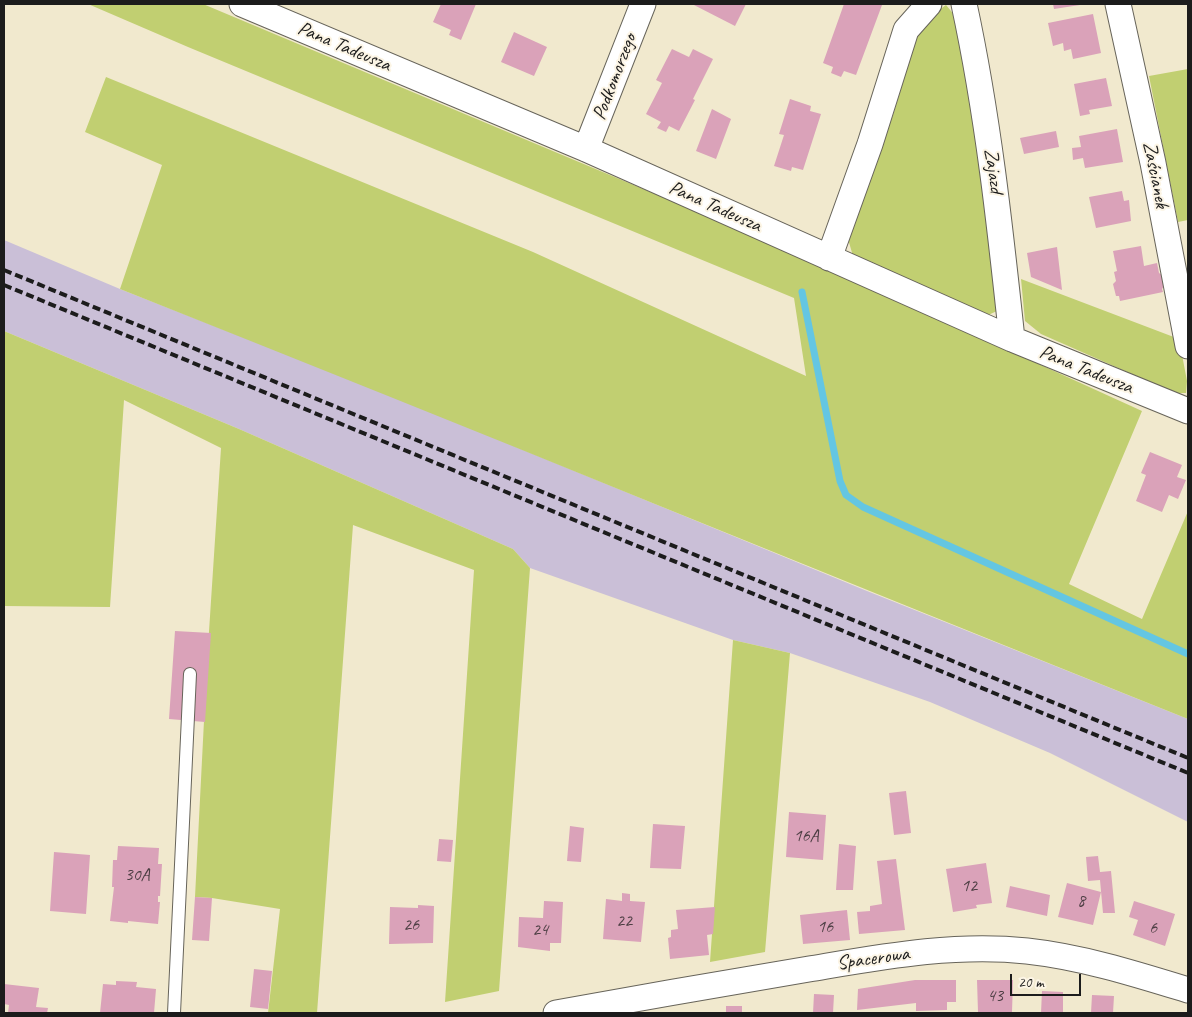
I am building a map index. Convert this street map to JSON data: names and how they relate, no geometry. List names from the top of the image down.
{
  "streets": {
    "street": [
      "Pana Tadeusza",
      "Podkomorzego",
      "Zajazd",
      "Zaścianek",
      "Spacerowa"
    ]
  },
  "crossings": [
    ["Pana Tadeusza", "Podkomorzego"],
    ["Pana Tadeusza", "Zajazd"]
  ],
  "house_numbers": [
    "16A",
    "30A",
    "12",
    "8",
    "22",
    "26",
    "16",
    "6",
    "24",
    "43"
  ],
  "scale_bar": "20 m"
}
